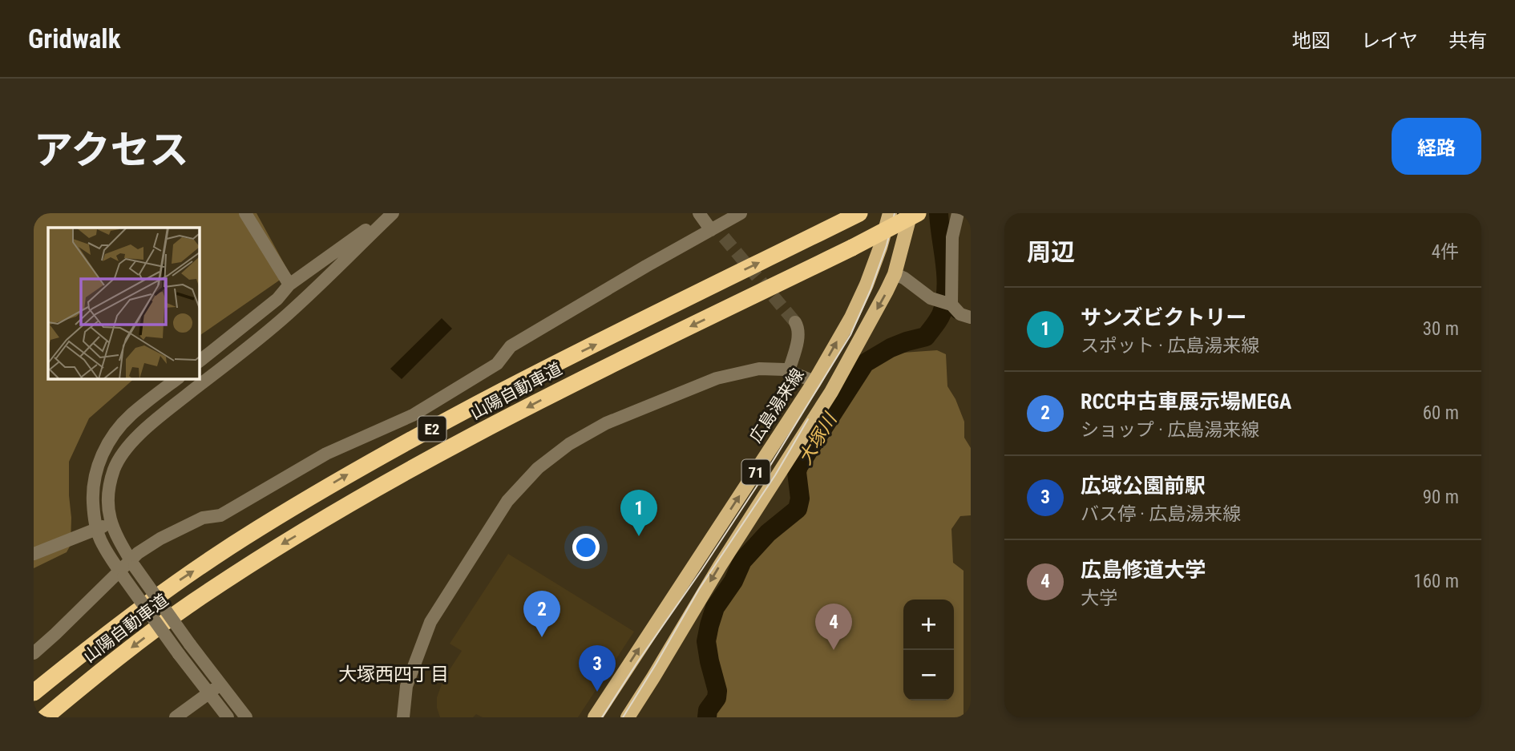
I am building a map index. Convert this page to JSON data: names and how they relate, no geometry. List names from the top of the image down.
{
  "streets": {
    "highway": ["山陽自動車道", "E2"],
    "main road": ["広島湯来線", "71"]
  },
  "districts": ["大塚西四丁目"],
  "water": ["大塚川"],
  "page": {
    "header": "Gridwalk",
    "nav": ["地図", "レイヤ", "共有"],
    "title": "アクセス",
    "buttons": "経路",
    "heading": ["周辺", "4件"],
    "list": [
      {
        "mark": "1",
        "name": "サンズビクトリー",
        "note": "スポット · 広島湯来線",
        "value": "30 m"
      },
      {
        "mark": "2",
        "name": "RCC中古車展示場MEGA",
        "note": "ショップ · 広島湯来線",
        "value": "60 m"
      },
      {
        "mark": "3",
        "name": "広域公園前駅",
        "note": "バス停 · 広島湯来線",
        "value": "90 m"
      },
      {
        "mark": "4",
        "name": "広島修道大学",
        "note": "大学",
        "value": "160 m"
      }
    ],
    "pins": [
      "1",
      "2",
      "4",
      "3"
    ],
    "map_buttons": ["+", "−"]
  }
}
